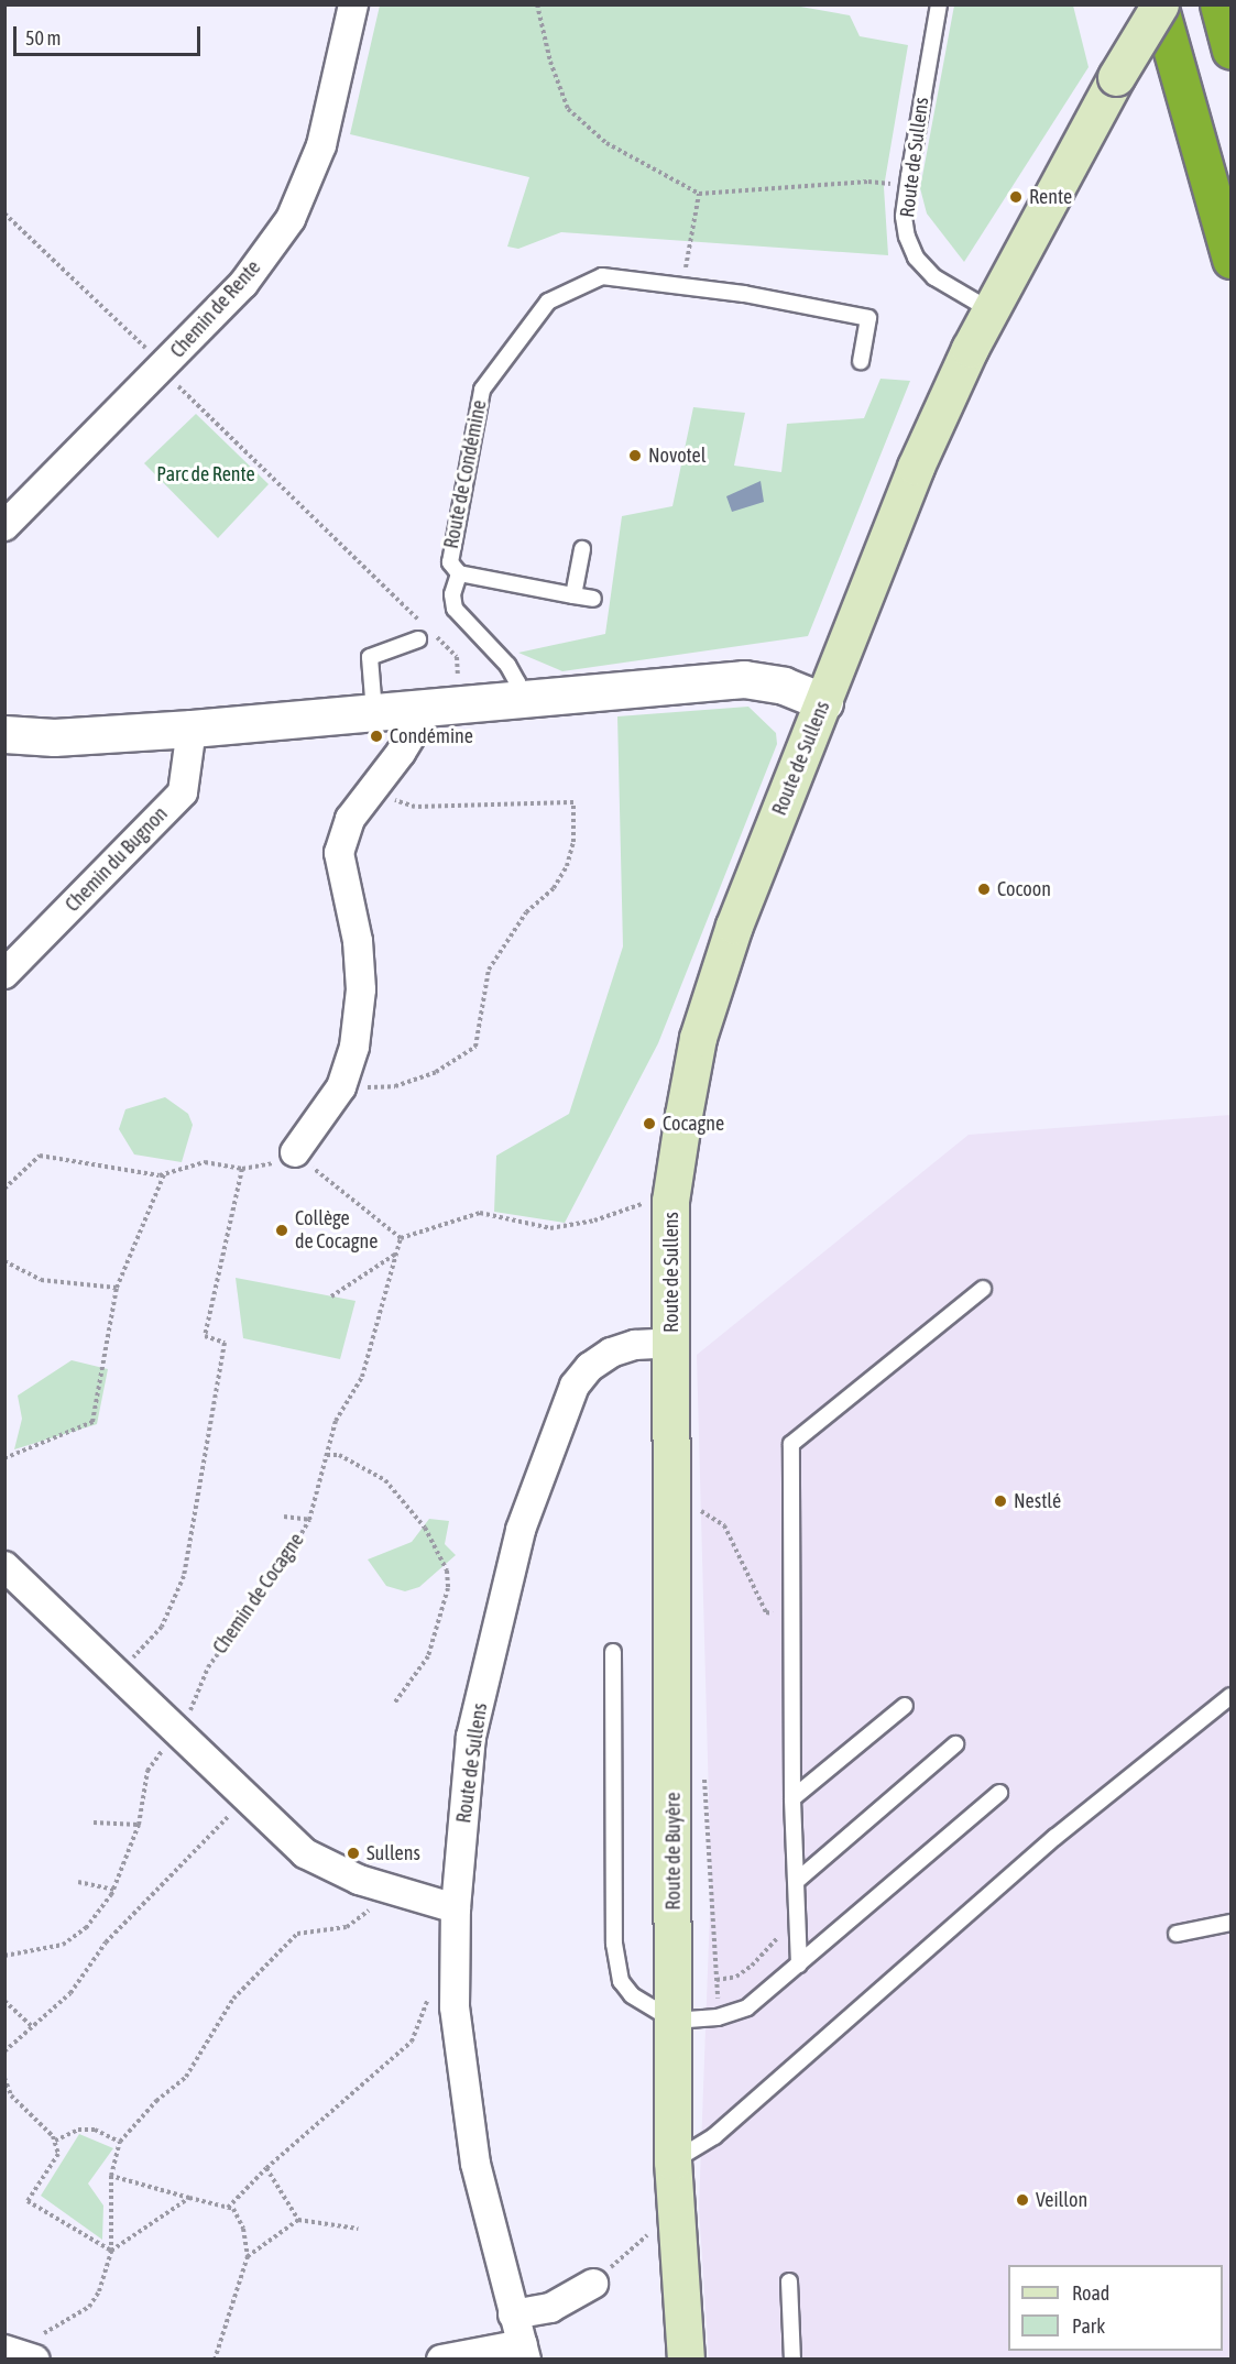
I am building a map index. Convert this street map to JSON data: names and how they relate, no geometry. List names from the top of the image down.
{
  "streets": {
    "main road": ["Route de Sullens", "Route de Buyère"],
    "street": ["Chemin de Rente", "Chemin du Bugnon"],
    "lane": ["Route de Condémine"],
    "path": ["Chemin de Cocagne"]
  },
  "crossings": [
    ["Route de Sullens", "Route de Buyère"]
  ],
  "parks": ["Parc de Rente"],
  "places": [
    "Rente",
    "Novotel",
    "Condémine",
    "Cocoon",
    "Cocagne",
    "Collège de Cocagne",
    "Nestlé",
    "Sullens",
    "Veillon"
  ],
  "legend": ["Road", "Park"],
  "scale_bar": "50 m"
}
